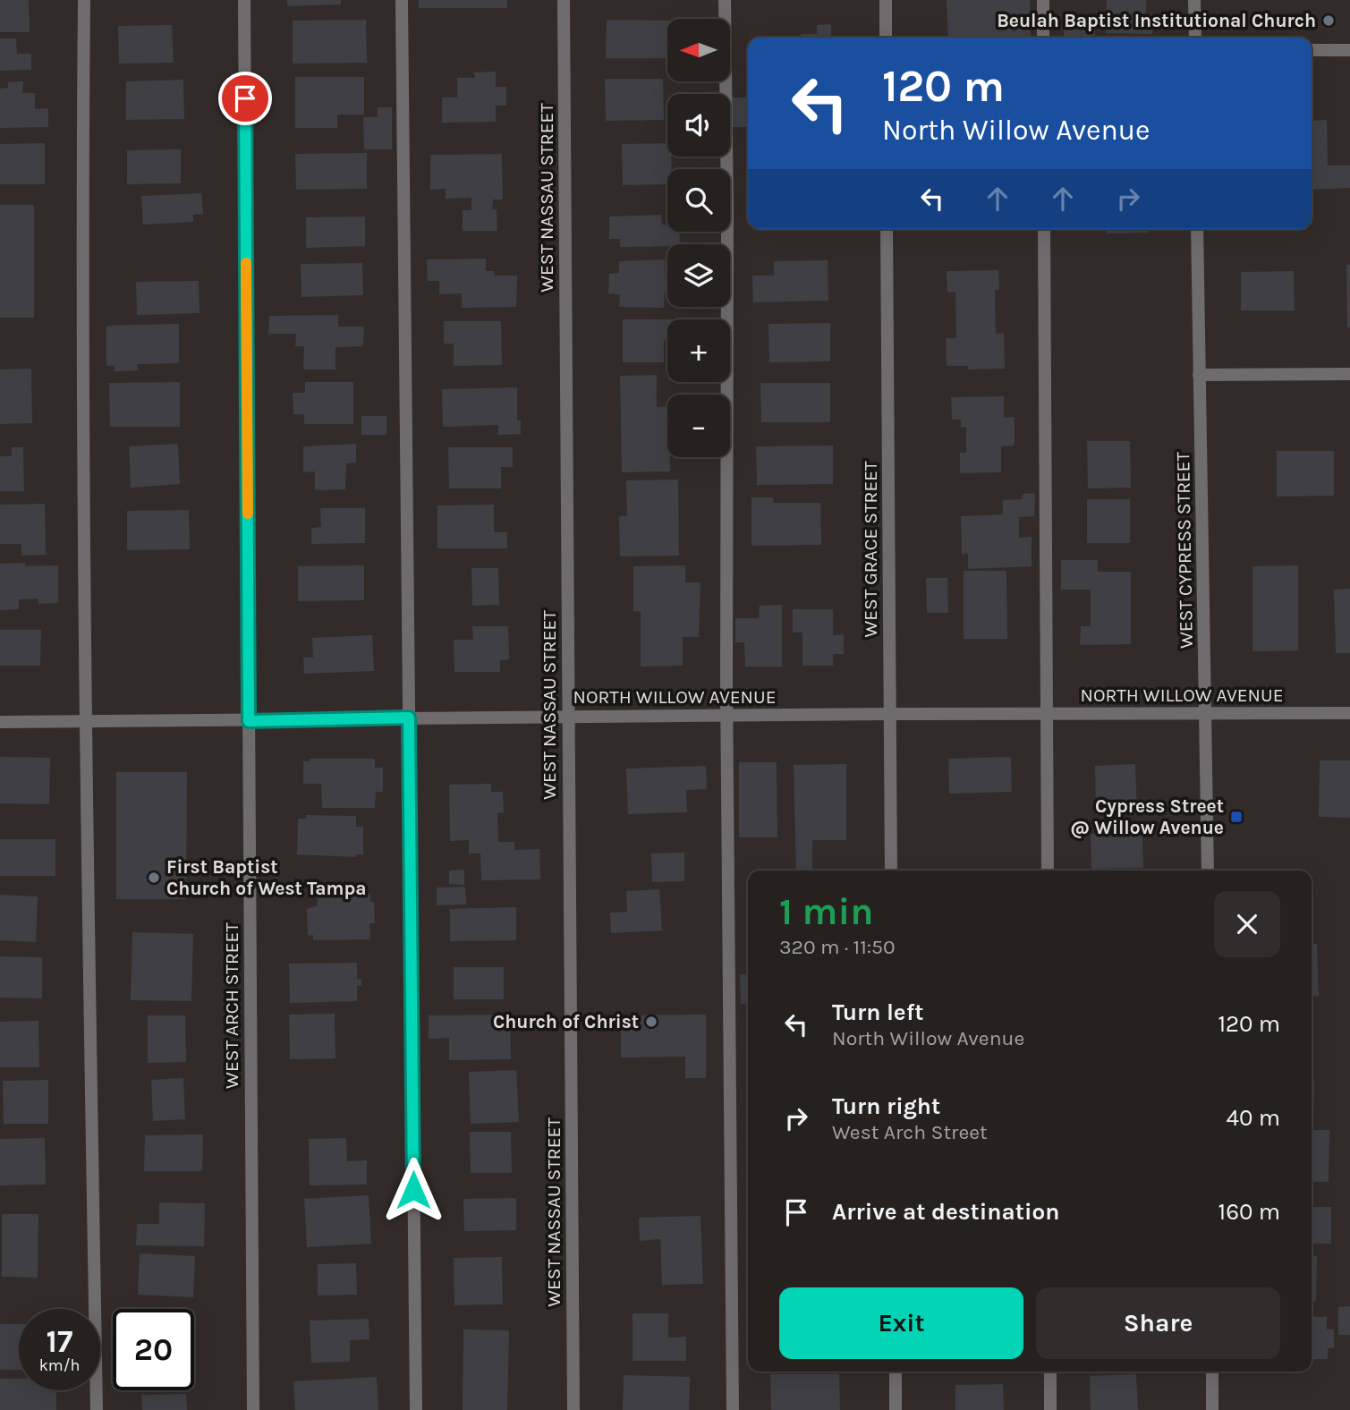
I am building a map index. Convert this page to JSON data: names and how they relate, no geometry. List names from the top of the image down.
{
  "streets": {
    "street": [
      "WEST NASSAU STREET",
      "WEST GRACE STREET",
      "WEST CYPRESS STREET",
      "NORTH WILLOW AVENUE",
      "WEST ARCH STREET"
    ]
  },
  "crossings": [
    ["WEST NASSAU STREET", "NORTH WILLOW AVENUE"],
    ["WEST GRACE STREET", "NORTH WILLOW AVENUE"],
    ["WEST CYPRESS STREET", "NORTH WILLOW AVENUE"],
    ["NORTH WILLOW AVENUE", "WEST ARCH STREET"]
  ],
  "places": {
    "other": ["Beulah Baptist Institutional Church", "First Baptist Church of West Tampa", "Church of Christ"],
    "transit": ["Cypress Street @ Willow Avenue"]
  },
  "north": "left",
  "page": {
    "map_buttons": ["+", "−"],
    "turn": ["120 m", "North Willow Avenue"],
    "heading": ["1 min", "320 m · 11:50"],
    "list": [
      {
        "name": "Turn left",
        "note": "North Willow Avenue",
        "value": "120 m"
      },
      {
        "name": "Turn right",
        "note": "West Arch Street",
        "value": "40 m"
      },
      {
        "name": "Arrive at destination",
        "value": "160 m"
      }
    ],
    "buttons": ["Exit", "Share"],
    "speed": "17 km/h",
    "limit": "20"
  }
}
